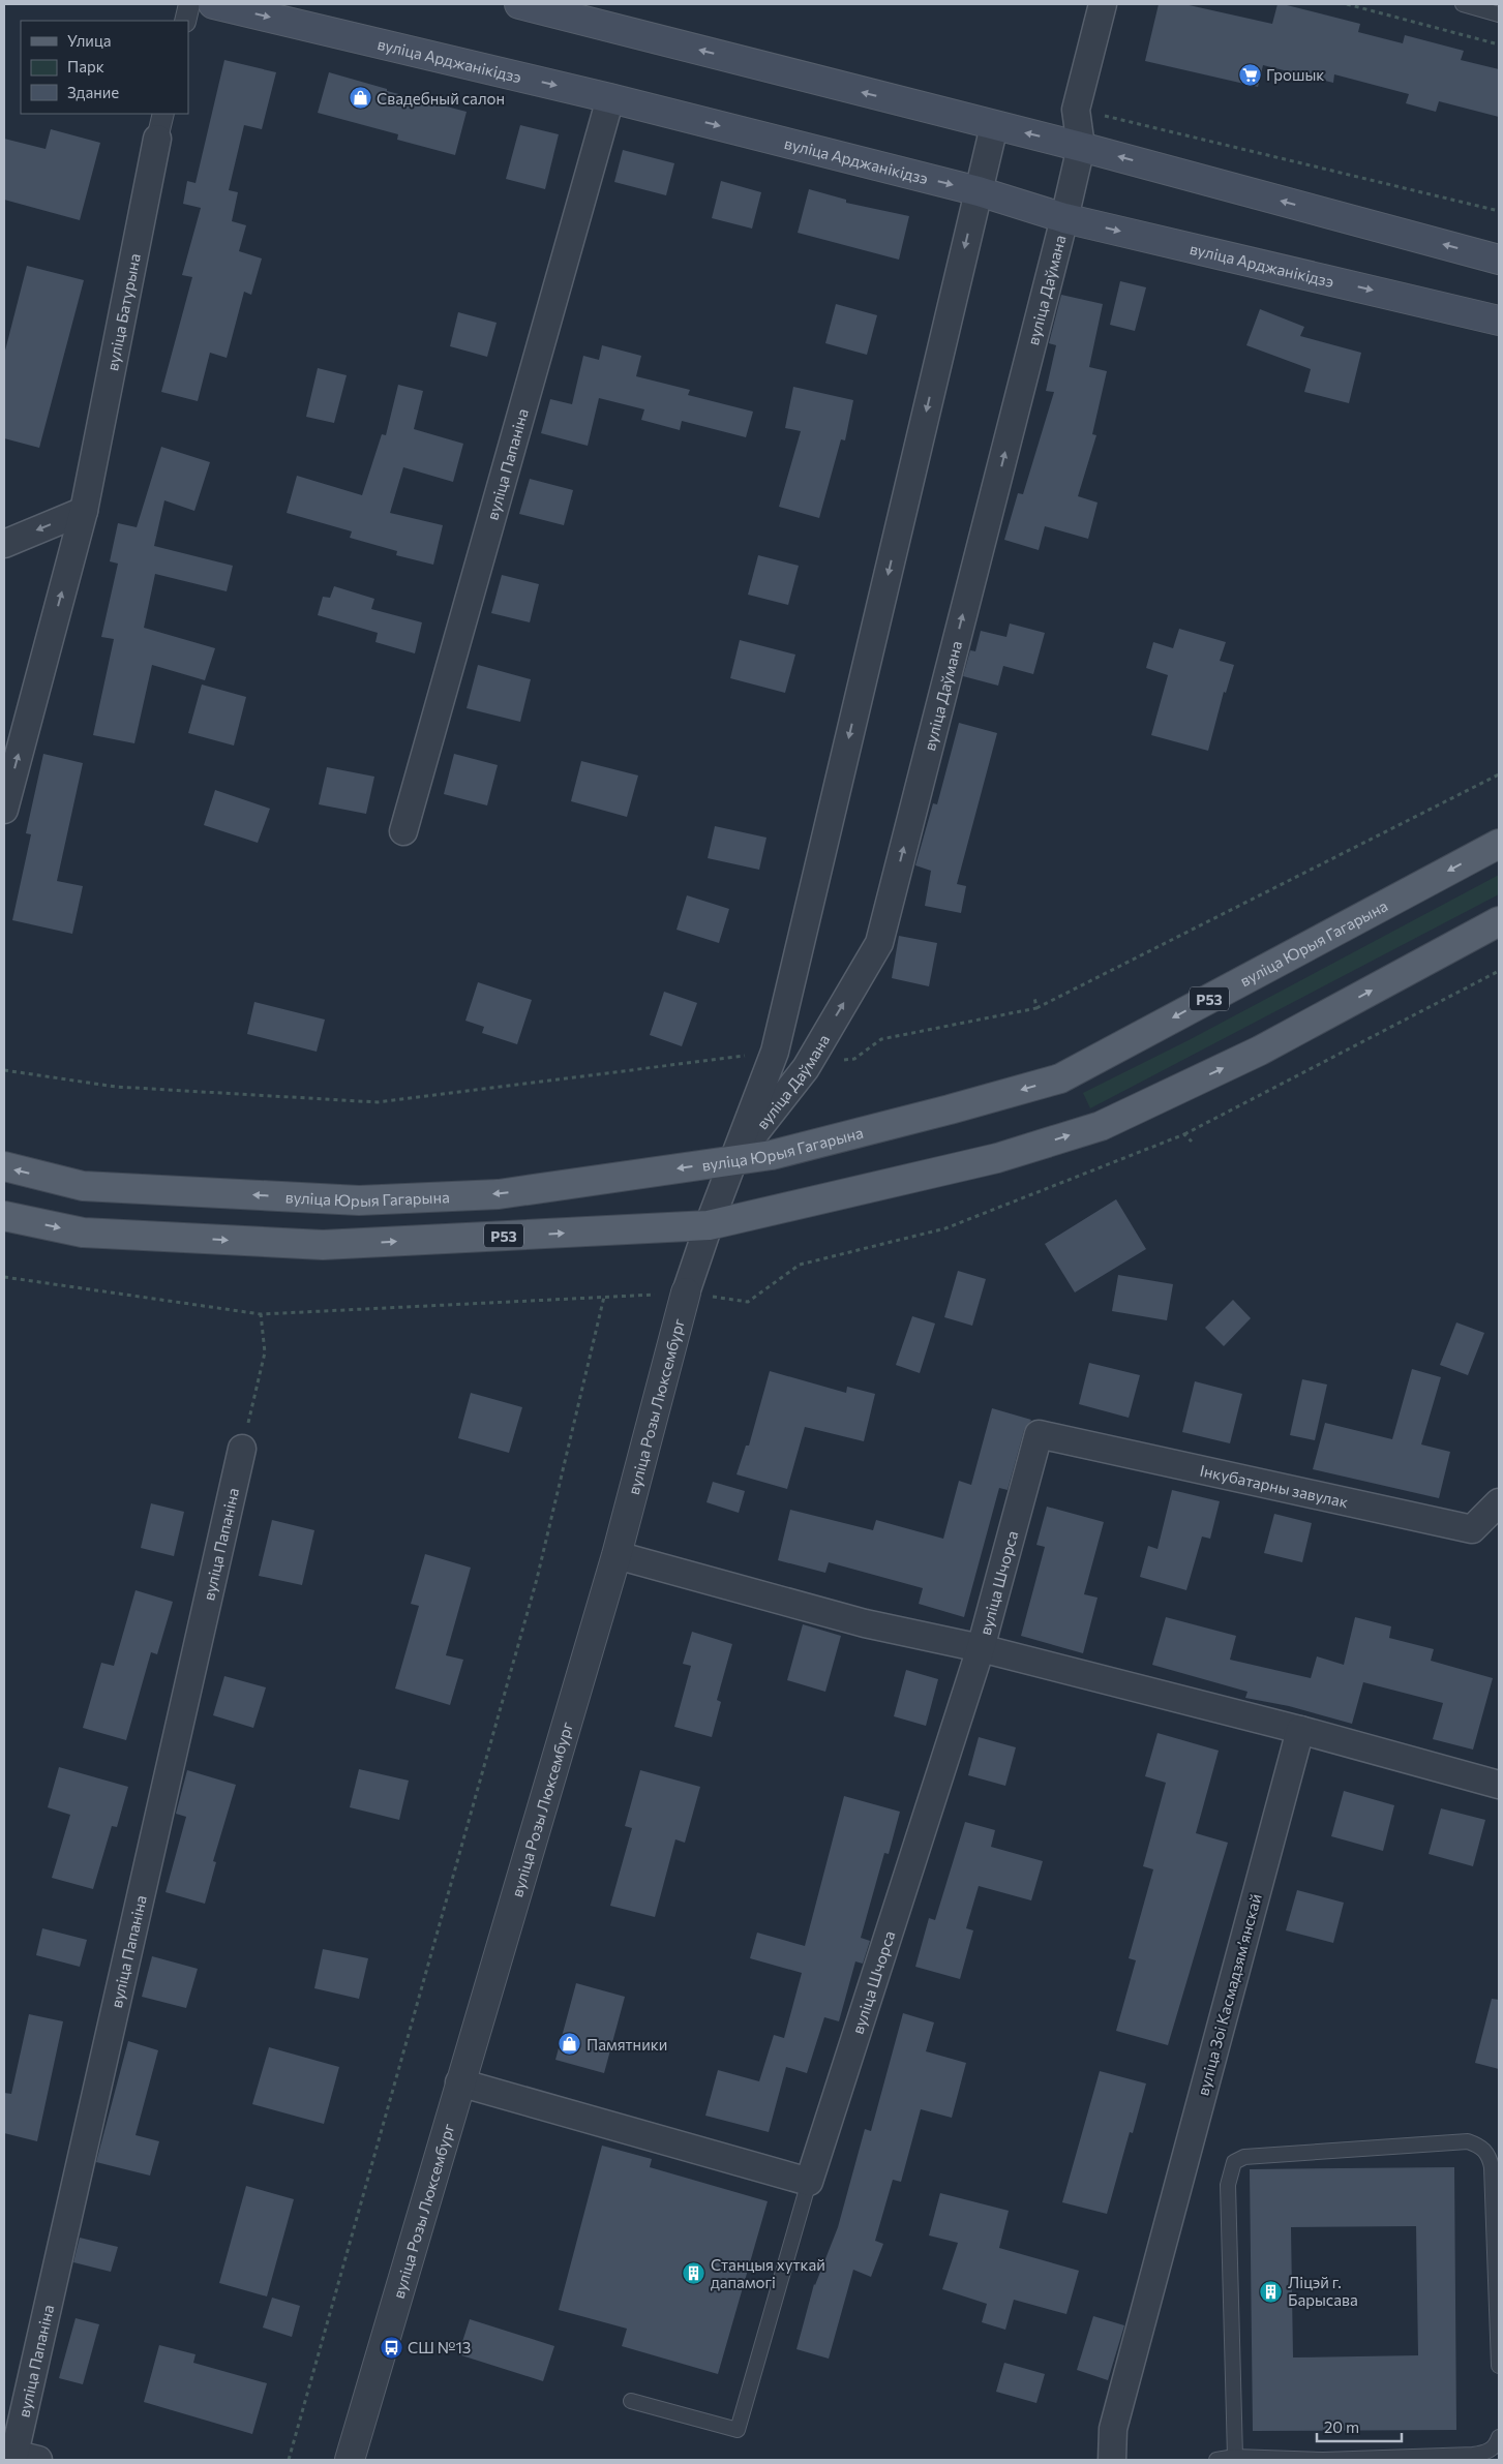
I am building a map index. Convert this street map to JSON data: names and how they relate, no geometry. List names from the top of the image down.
{
  "streets": {
    "main road": ["вуліца Арджанікідзэ", "вуліца Юрыя Гагарына", "Р53"],
    "street": [
      "вуліца Даўмана",
      "вуліца Батурына",
      "вуліца Папаніна",
      "вуліца Розы Люксембург",
      "Інкубатарны завулак",
      "вуліца Шчорса",
      "вуліца Зоі Касмадзямʼянскай"
    ]
  },
  "crossings": [
    ["вуліца Арджанікідзэ", "вуліца Даўмана"],
    ["вуліца Арджанікідзэ", "вуліца Папаніна"],
    ["вуліца Даўмана", "вуліца Юрыя Гагарына"],
    ["вуліца Даўмана", "вуліца Розы Люксембург"],
    ["вуліца Юрыя Гагарына", "вуліца Розы Люксембург"],
    ["Р53", "вуліца Розы Люксембург"],
    ["Інкубатарны завулак", "вуліца Шчорса"]
  ],
  "one_way": ["вуліца Батурына"],
  "places": {
    "supermarket": ["Грошык"],
    "shop": ["Свадебный салон", "Памятники"],
    "building": ["Станцыя хуткай дапамогі", "Ліцэй г. Барысава"],
    "bus stop": ["СШ №13"]
  },
  "legend": ["Улица", "Парк", "Здание"],
  "scale_bar": "20 m"
}
